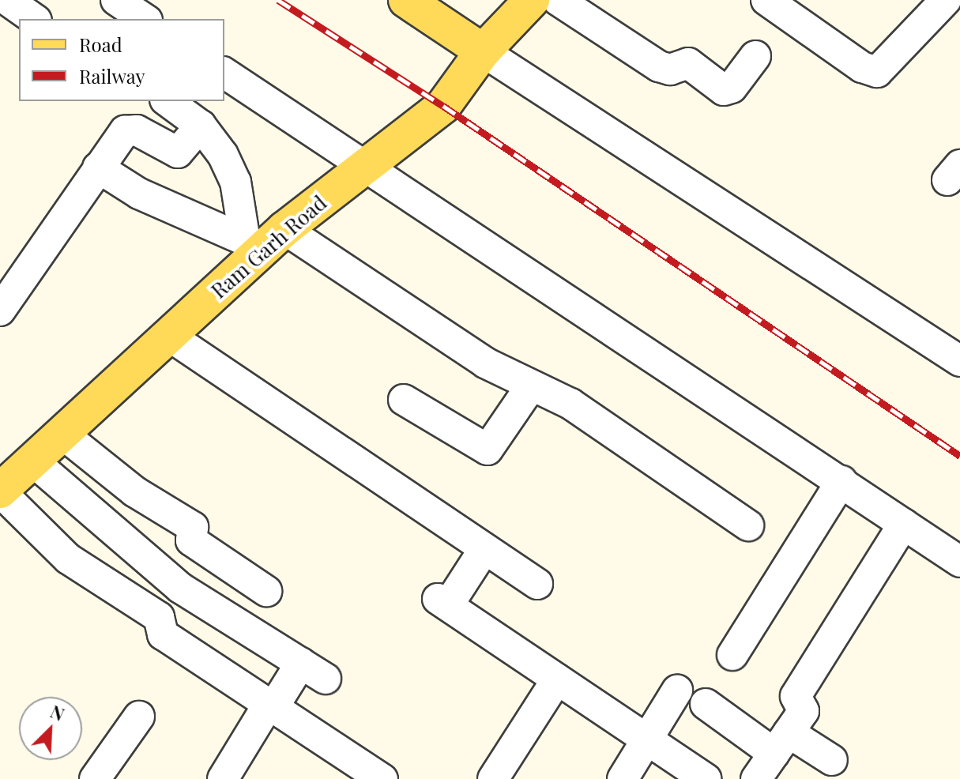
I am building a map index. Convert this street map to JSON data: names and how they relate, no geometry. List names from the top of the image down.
{
  "streets": {
    "main road": ["Ram Garh Road"]
  },
  "legend": ["Road", "Railway"],
  "north": "top right"
}
